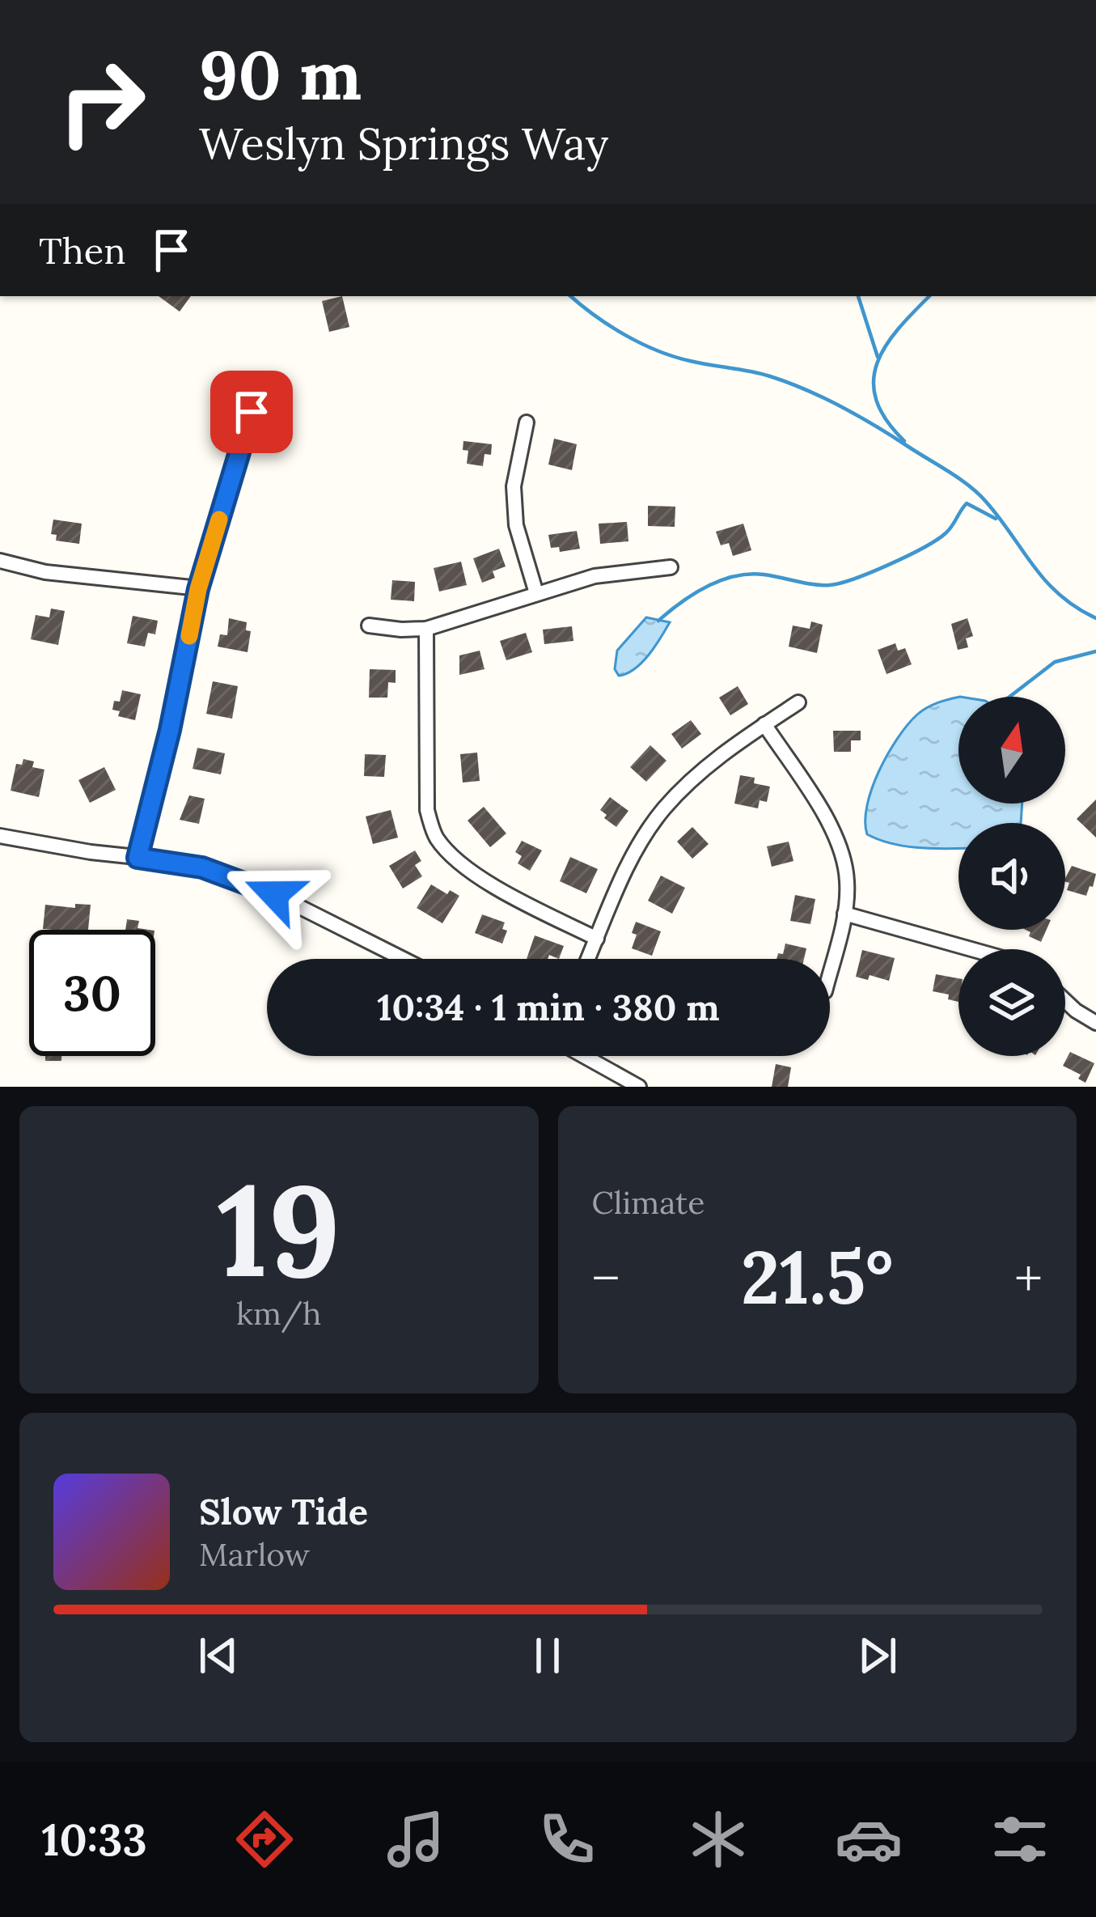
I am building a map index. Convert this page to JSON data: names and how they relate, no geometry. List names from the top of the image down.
{
  "north": "top",
  "page": {
    "turn": ["90 m", "Weslyn Springs Way"],
    "then": "Then",
    "limit": "30",
    "trip": "10:34 · 1 min · 380 m",
    "tile": [
      ["19", "km/h"],
      "Climate"
    ],
    "heat": ["−", "21.5°", "+"],
    "song": ["Slow Tide", "Marlow"],
    "tabs": "10:33"
  }
}
